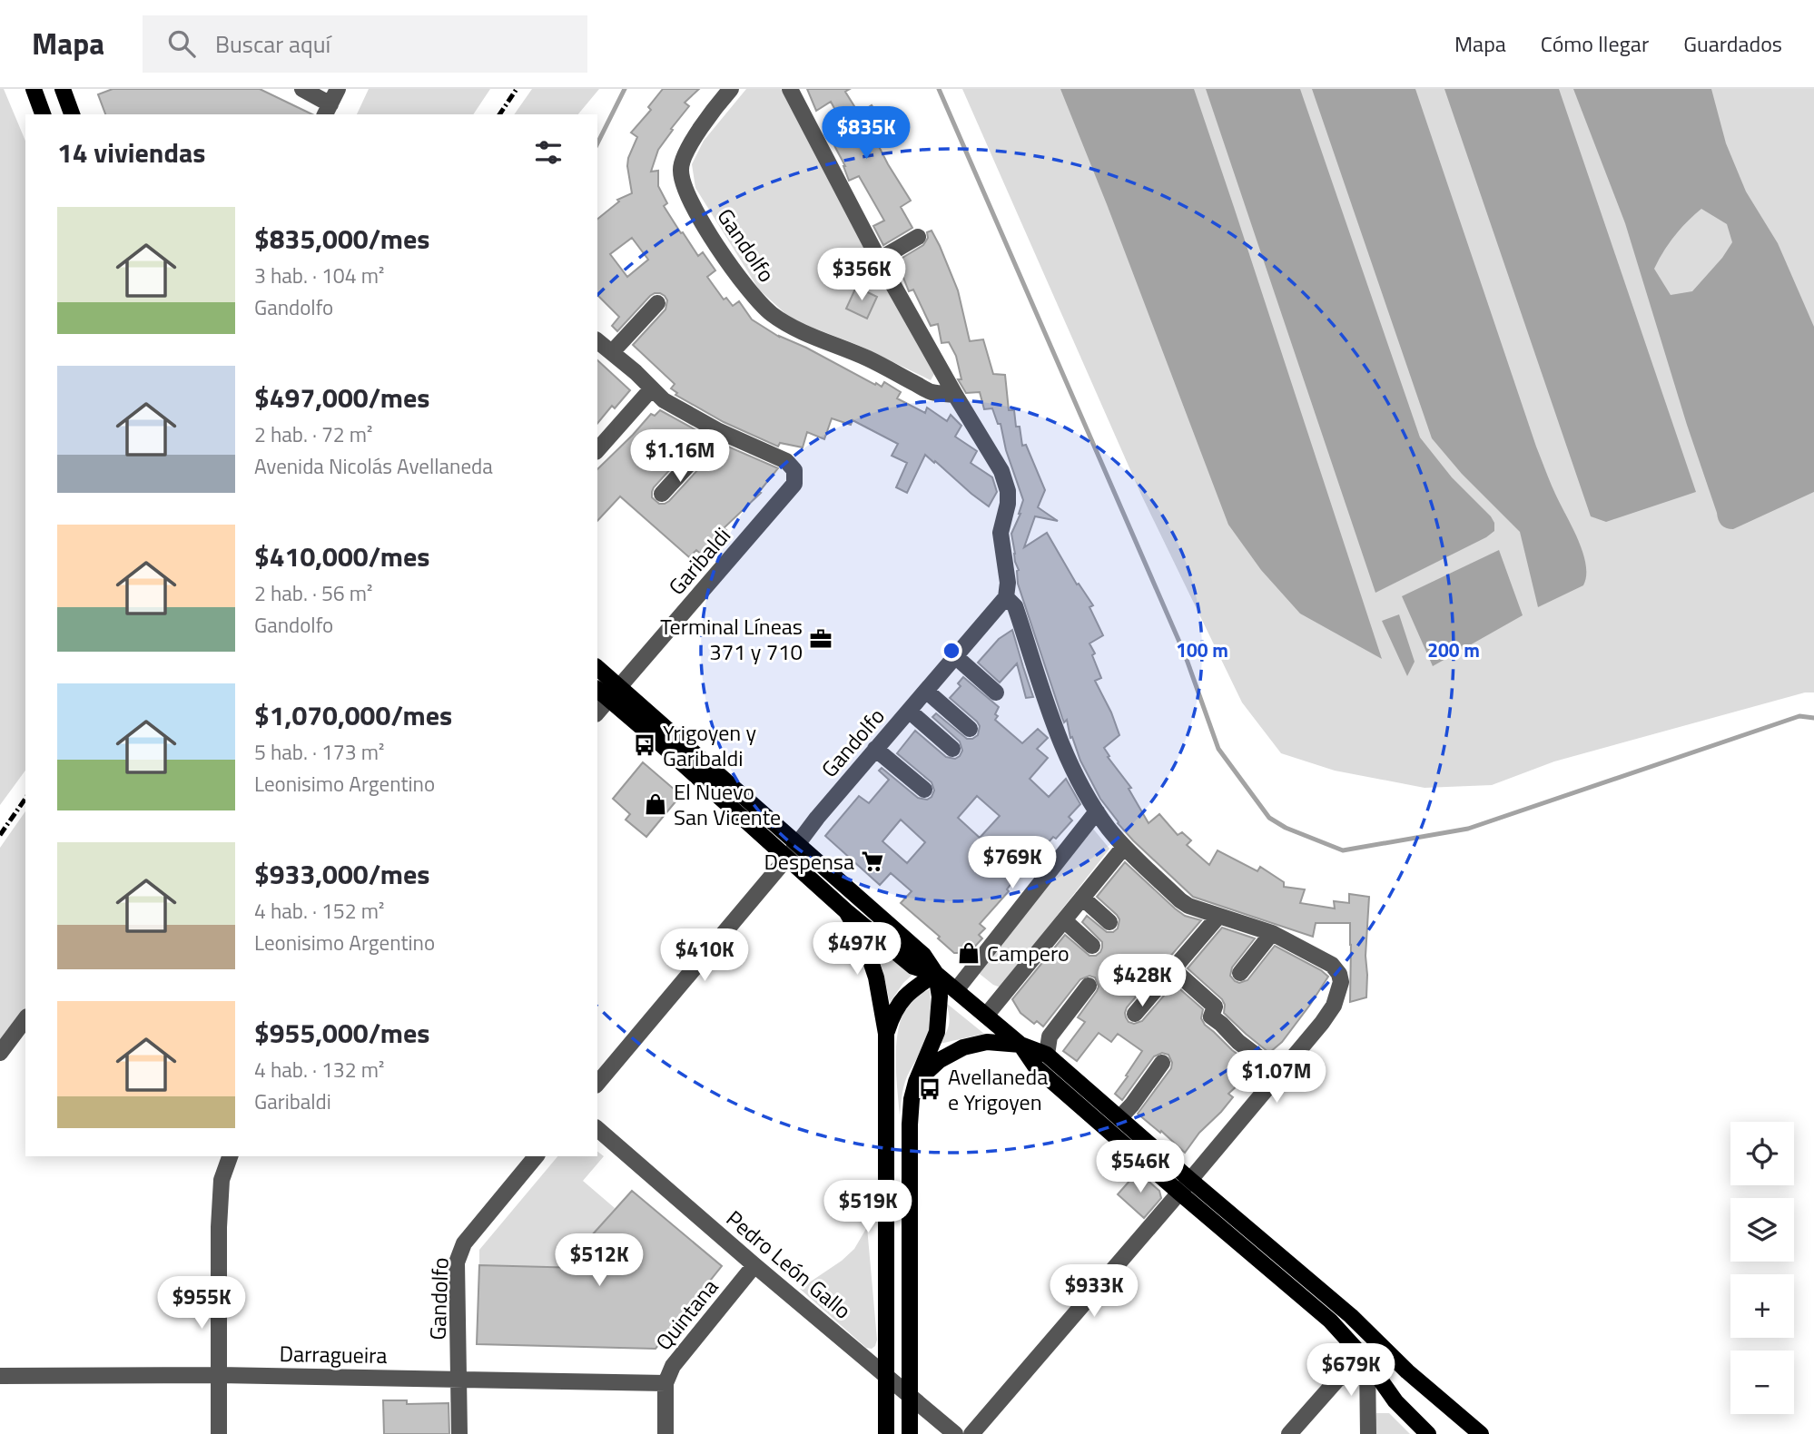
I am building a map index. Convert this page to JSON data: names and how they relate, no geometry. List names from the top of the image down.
{
  "streets": {
    "street": [
      "Gandolfo",
      "Garibaldi",
      "Pedro León Gallo",
      "Quintana",
      "Darragueira"
    ]
  },
  "crossings": [
    ["Gandolfo", "Darragueira"],
    ["Pedro León Gallo", "Quintana"],
    ["Quintana", "Darragueira"]
  ],
  "places": {
    "office": ["Terminal Líneas 371 y 710"],
    "bus stop": ["Yrigoyen y Garibaldi", "Avellaneda e Yrigoyen"],
    "shop": ["El Nuevo San Vicente", "Campero"],
    "supermarket": ["Despensa"]
  },
  "page": {
    "header": "Mapa",
    "search": "Buscar aquí",
    "nav": ["Mapa", "Cómo llegar", "Guardados"],
    "price": [
      "$835K",
      "$356K",
      "$1.16M",
      "$769K",
      "$497K",
      "$410K",
      "$428K",
      "$1.07M",
      "$546K",
      "$519K",
      "$512K",
      "$933K",
      "$955K",
      "$679K"
    ],
    "heading": "14 viviendas",
    "list": [
      {
        "name": "$835,000/mes",
        "note": "3 hab. · 104 m² · Gandolfo"
      },
      {
        "name": "$497,000/mes",
        "note": "2 hab. · 72 m² · Avenida Nicolás Avellaneda"
      },
      {
        "name": "$410,000/mes",
        "note": "2 hab. · 56 m² · Gandolfo"
      },
      {
        "name": "$1,070,000/mes",
        "note": "5 hab. · 173 m² · Leonisimo Argentino"
      },
      {
        "name": "$933,000/mes",
        "note": "4 hab. · 152 m² · Leonisimo Argentino"
      },
      {
        "name": "$955,000/mes",
        "note": "4 hab. · 132 m² · Garibaldi"
      }
    ],
    "map_buttons": ["+", "−"]
  },
  "rings": ["100 m", "200 m"]
}
